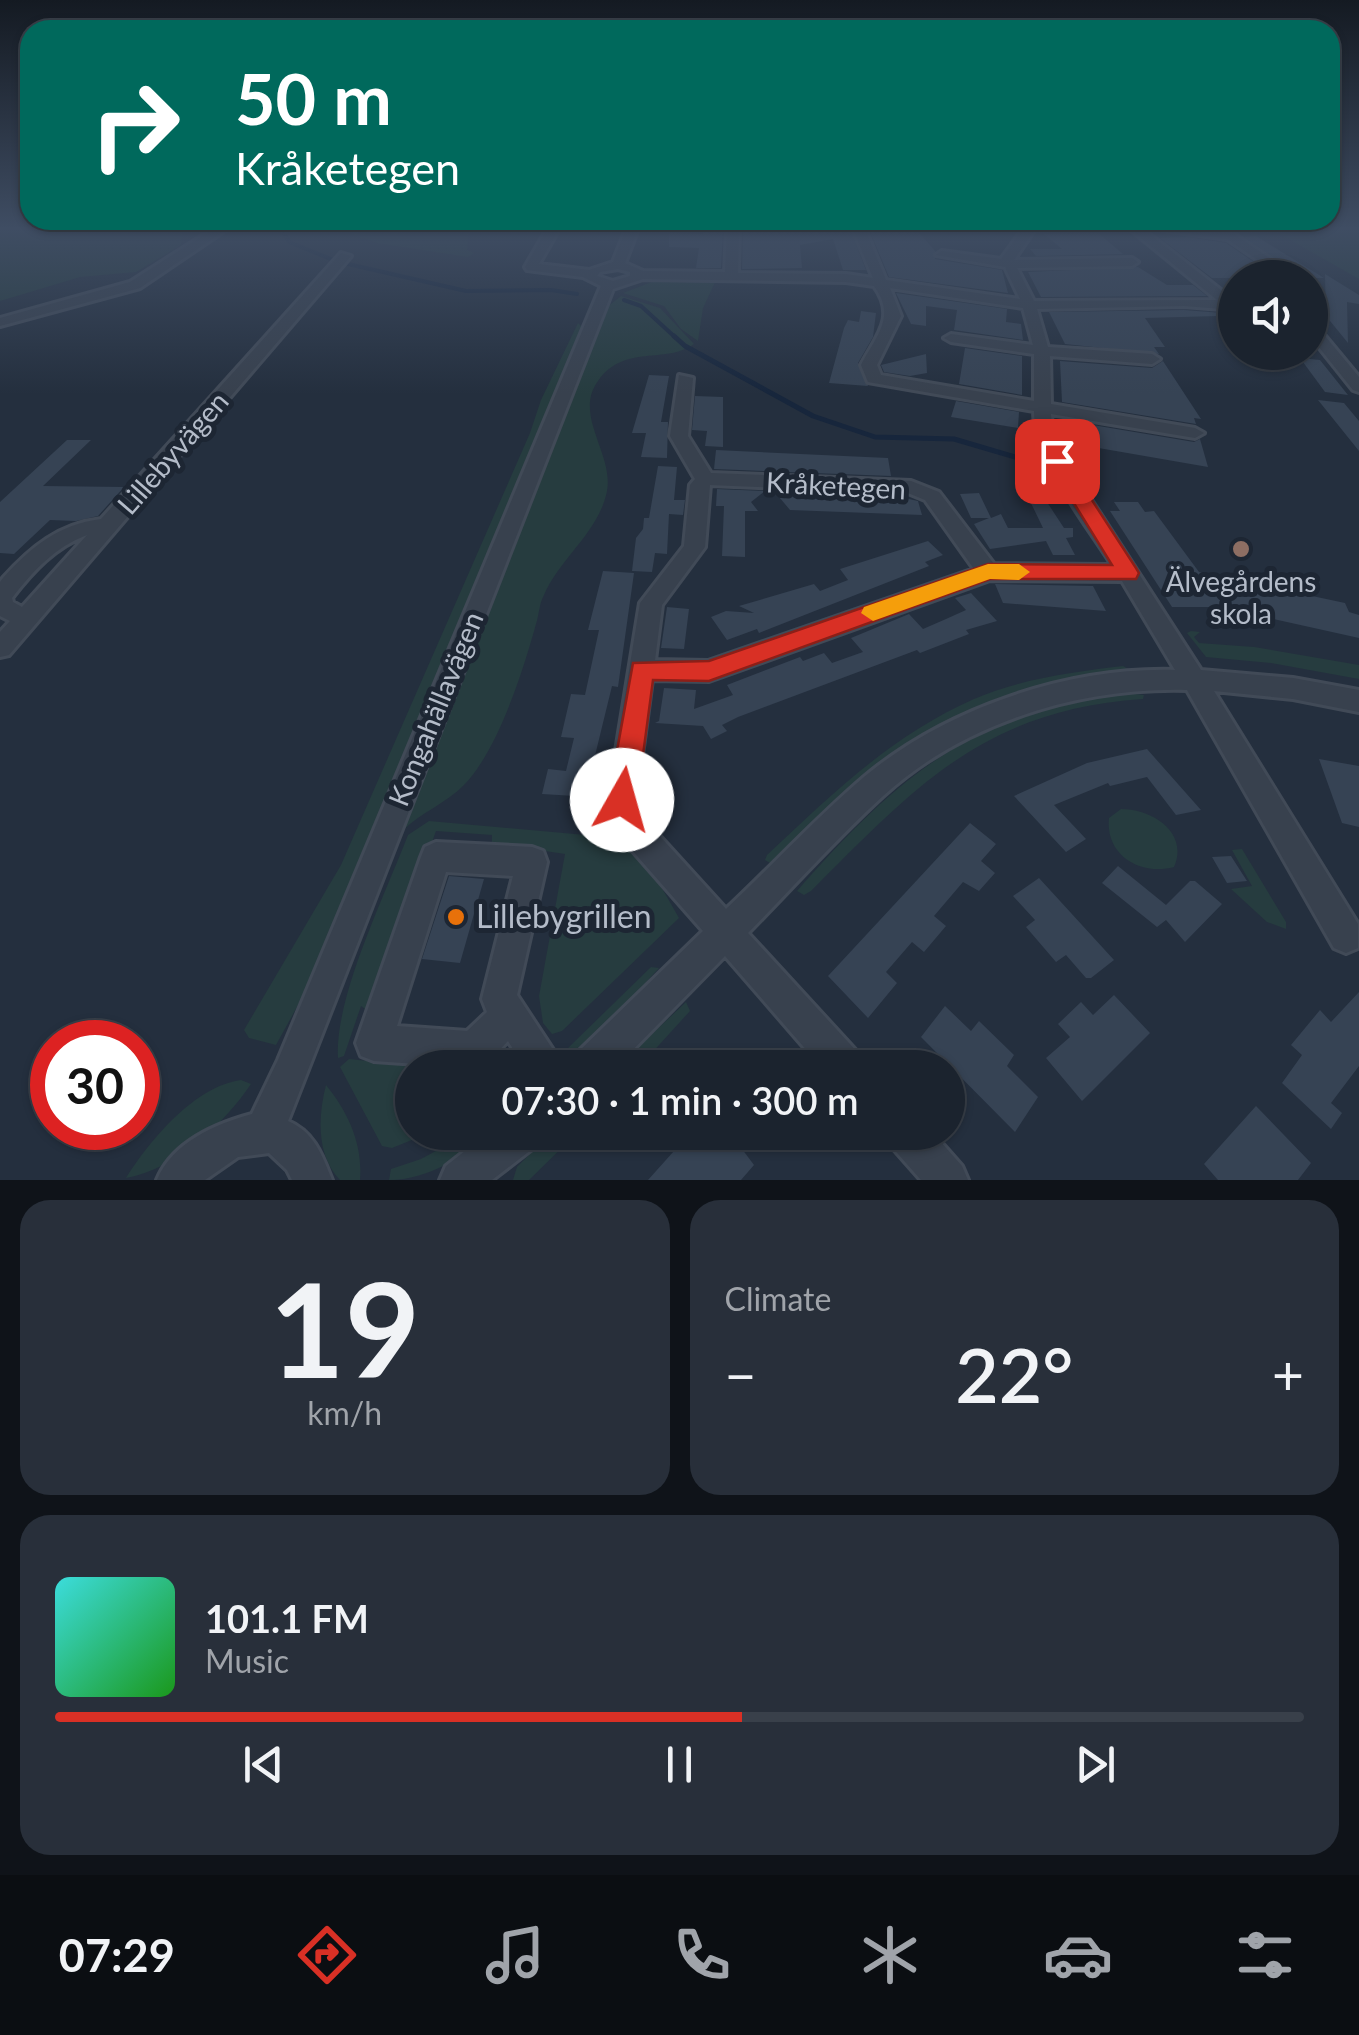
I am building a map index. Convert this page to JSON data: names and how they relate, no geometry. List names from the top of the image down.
{
  "streets": {
    "street": ["Lillebyvägen", "Kråketegen", "Kongahällavägen"]
  },
  "places": ["Älvegårdens skola", "Lillebygrillen"],
  "page": {
    "turn": ["50 m", "Kråketegen"],
    "limit": "30",
    "trip": "07:30 · 1 min · 300 m",
    "tile": [
      ["19", "km/h"],
      "Climate"
    ],
    "heat": ["−", "22°", "+"],
    "song": ["101.1 FM", "Music"],
    "tabs": "07:29"
  }
}
